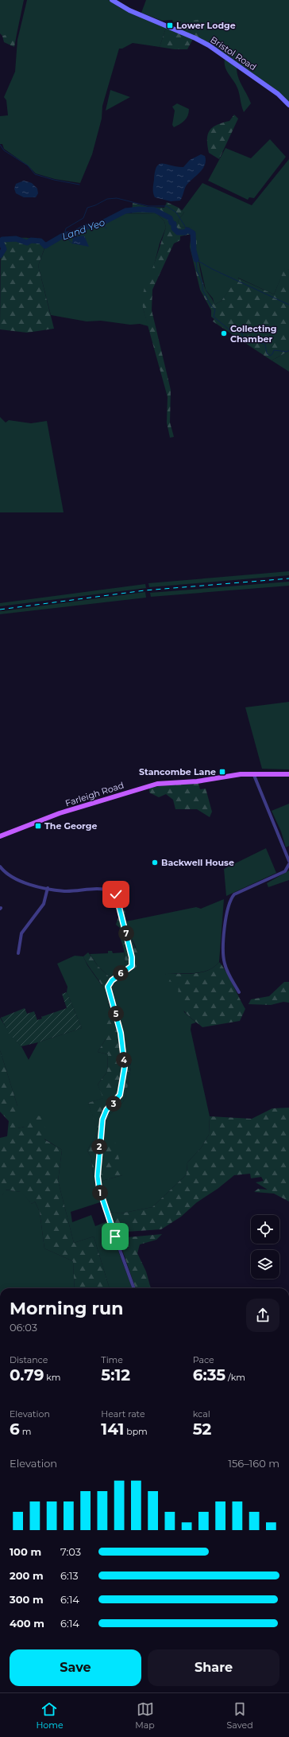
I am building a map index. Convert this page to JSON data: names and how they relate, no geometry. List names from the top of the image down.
{
  "streets": {
    "main road": ["Bristol Road", "Farleigh Road"]
  },
  "water": ["Land Yeo"],
  "places": {
    "transit": ["Lower Lodge", "Stancombe Lane", "The George"],
    "other": ["Collecting Chamber", "Backwell House"]
  },
  "page": {
    "pins": [
      "7",
      "6",
      "5",
      "4",
      "3",
      "2",
      "1"
    ],
    "heading": ["Morning run", "06:03"],
    "stats": [
      ["Distance", "0.79 km"],
      ["Time", "5:12"],
      ["Pace", "6:35 /km"],
      ["Elevation", "6 m"],
      ["Heart rate", "141 bpm"],
      ["kcal", "52"]
    ],
    "chart": ["Elevation", "156–160 m"],
    "list": [
      {
        "name": "100 m",
        "note": "7:03"
      },
      {
        "name": "200 m",
        "note": "6:13"
      },
      {
        "name": "300 m",
        "note": "6:14"
      },
      {
        "name": "400 m",
        "note": "6:14"
      }
    ],
    "buttons": ["Save", "Share"],
    "tabs": ["Home", "Map", "Saved"]
  }
}
